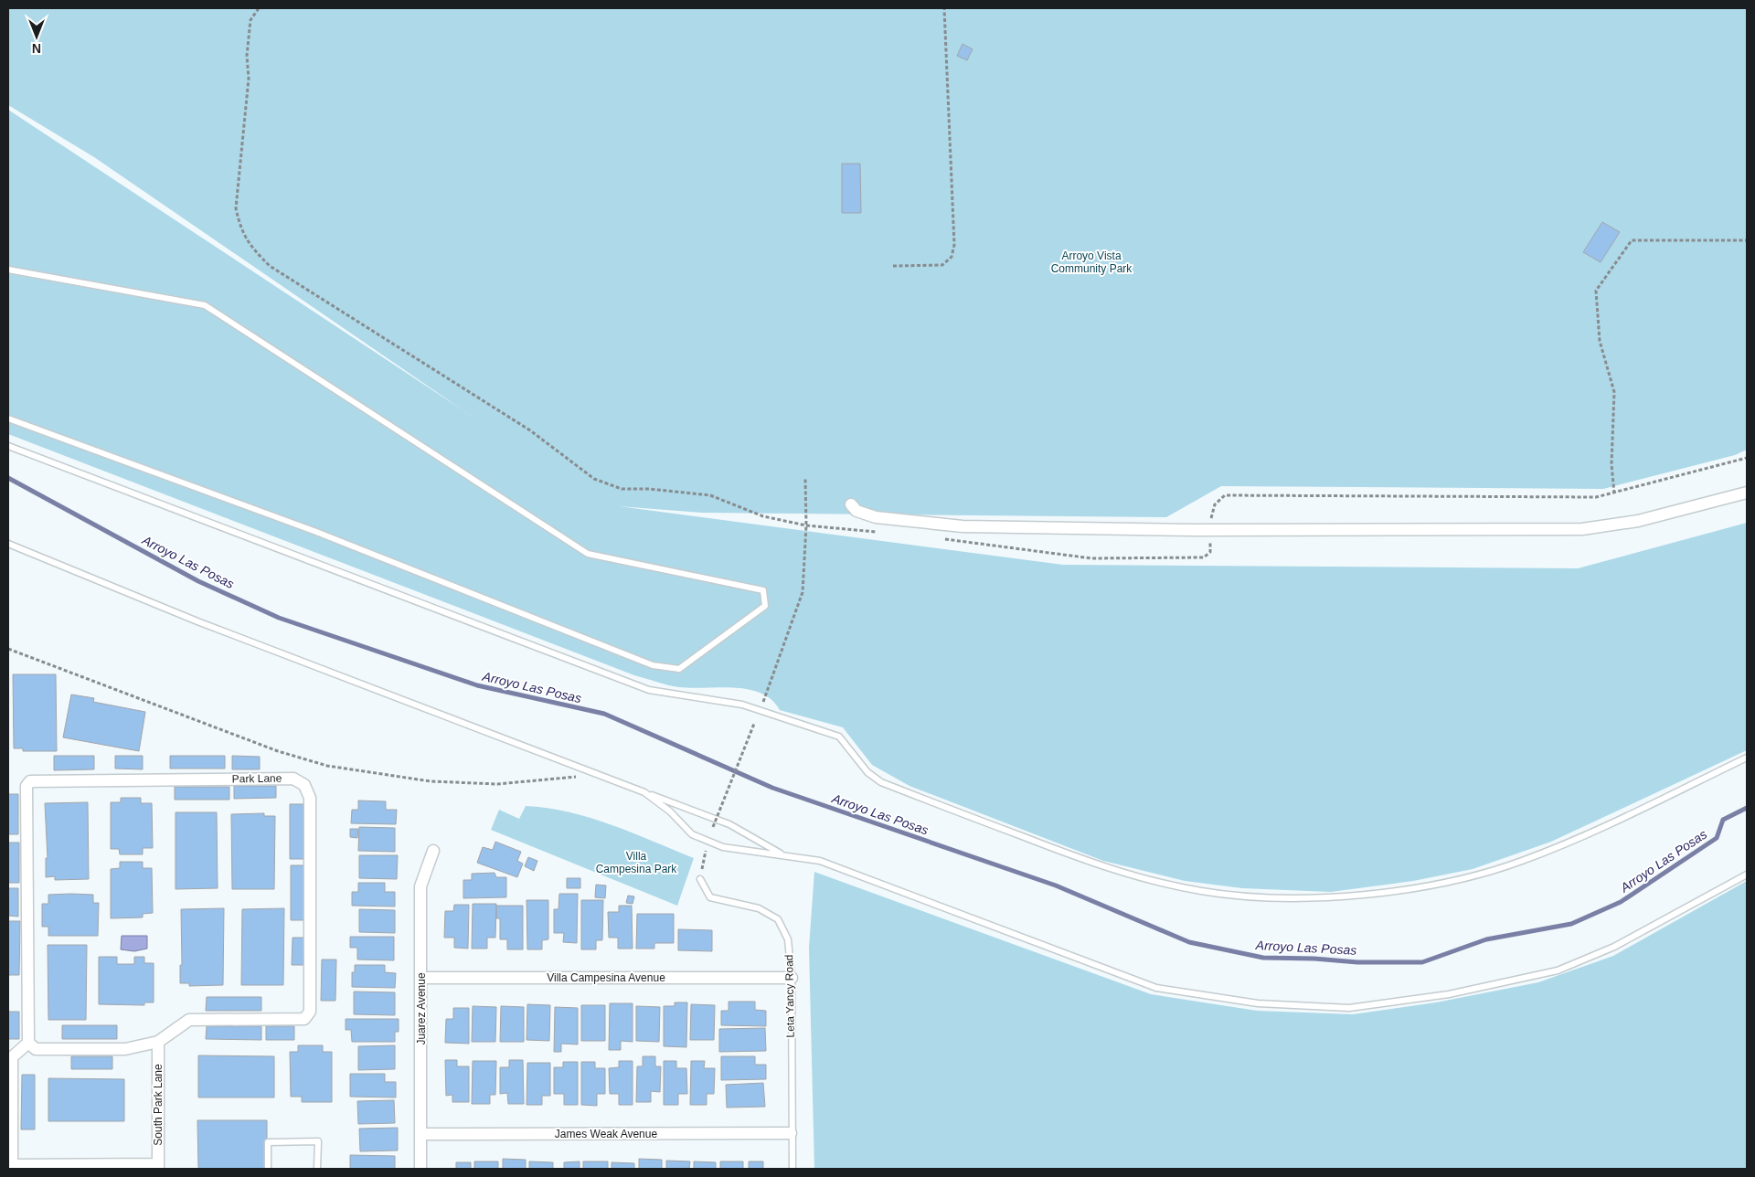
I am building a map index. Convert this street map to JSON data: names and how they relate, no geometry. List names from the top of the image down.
{
  "streets": {
    "street": [
      "Park Lane",
      "Villa Campesina Avenue",
      "Juarez Avenue",
      "South Park Lane",
      "James Weak Avenue"
    ],
    "lane": ["Leta Yancy Road"]
  },
  "crossings": [
    ["Park Lane", "South Park Lane"],
    ["Villa Campesina Avenue", "Leta Yancy Road"],
    ["Villa Campesina Avenue", "Juarez Avenue"],
    ["Leta Yancy Road", "James Weak Avenue"],
    ["Juarez Avenue", "James Weak Avenue"]
  ],
  "water": ["Arroyo Las Posas"],
  "parks": ["Arroyo Vista Community Park", "Villa Campesina Park"],
  "north": "bottom"
}
